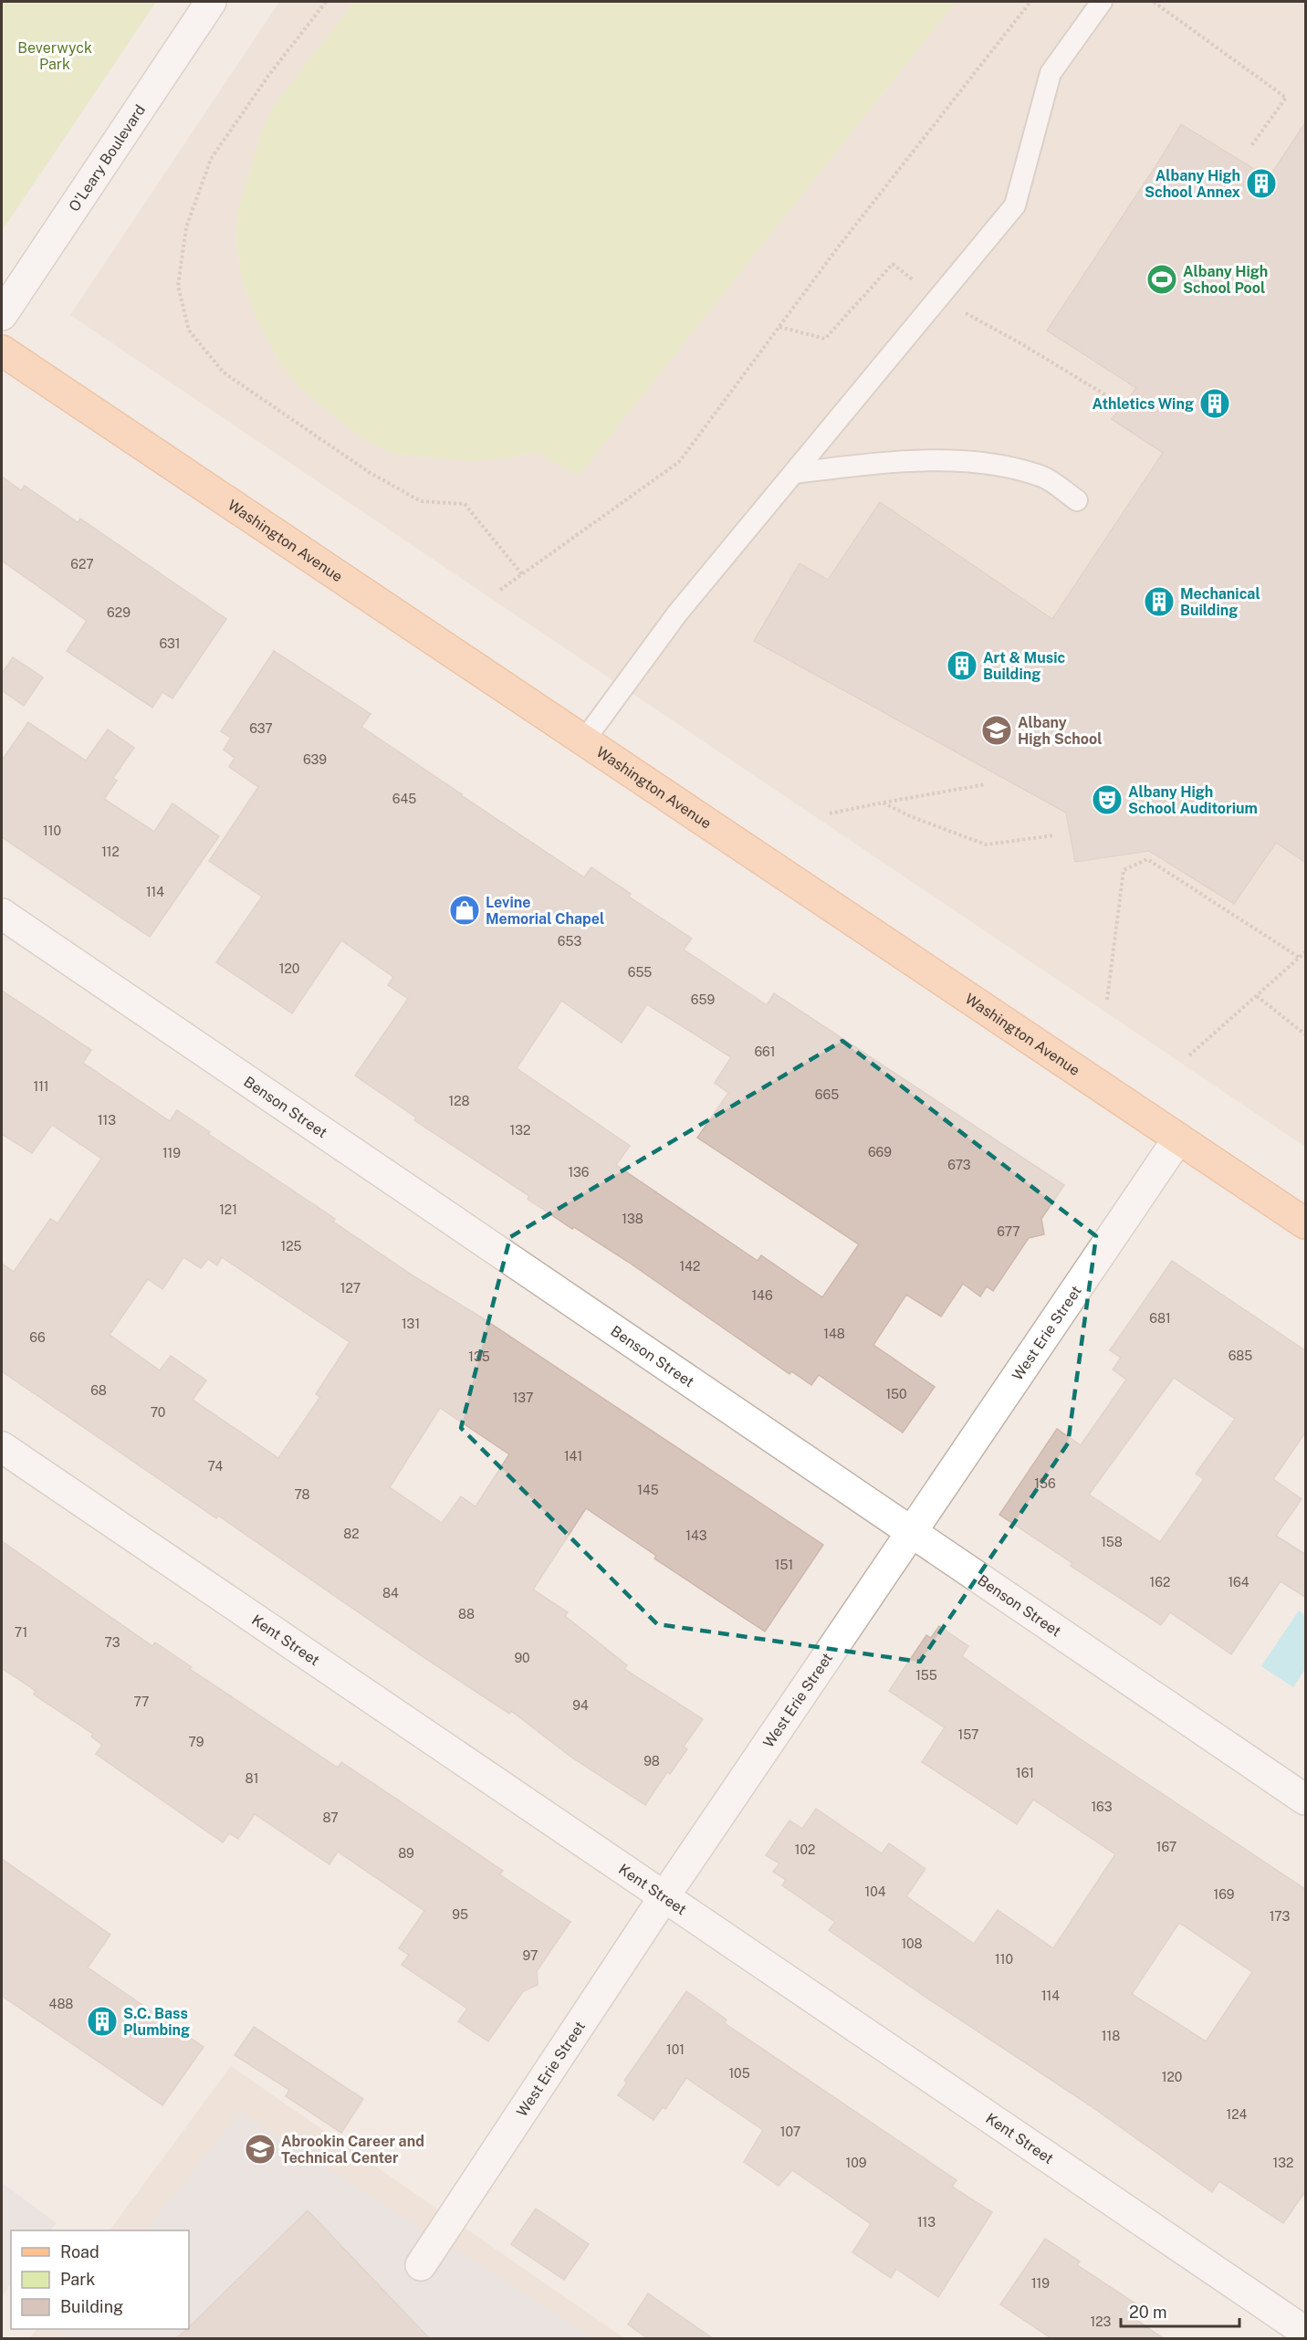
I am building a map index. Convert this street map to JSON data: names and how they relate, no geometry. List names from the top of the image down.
{
  "streets": {
    "main road": ["Washington Avenue"],
    "street": [
      "O'Leary Boulevard",
      "Benson Street",
      "West Erie Street",
      "Kent Street"
    ]
  },
  "crossings": [
    ["Washington Avenue", "West Erie Street"],
    ["Benson Street", "West Erie Street"],
    ["West Erie Street", "Kent Street"]
  ],
  "parks": ["Beverwyck Park"],
  "places": {
    "building": [
      "Albany High School Annex",
      "Athletics Wing",
      "Mechanical Building",
      "Art & Music Building",
      "S.C. Bass Plumbing"
    ],
    "sports": ["Albany High School Pool"],
    "school or university": ["Albany High School", "Abrookin Career and Technical Center"],
    "theatre": ["Albany High School Auditorium"],
    "shop": ["Levine Memorial Chapel"]
  },
  "house_numbers": [
    "627",
    "629",
    "631",
    "637",
    "639",
    "645",
    "110",
    "112",
    "114",
    "653",
    "120",
    "655",
    "659",
    "661",
    "111",
    "665",
    "128",
    "113",
    "132",
    "669",
    "119",
    "673",
    "136",
    "121",
    "138",
    "677",
    "125",
    "142",
    "127",
    "146",
    "681",
    "131",
    "148",
    "66",
    "685",
    "135",
    "68",
    "150",
    "137",
    "70",
    "141",
    "74",
    "156",
    "145",
    "78",
    "82",
    "143",
    "158",
    "151",
    "162",
    "164",
    "84",
    "88",
    "71",
    "73",
    "90",
    "155",
    "77",
    "94",
    "157",
    "79",
    "98",
    "161",
    "81",
    "163",
    "87",
    "167",
    "102",
    "89",
    "104",
    "169",
    "95",
    "173",
    "108",
    "97",
    "110",
    "114",
    "488",
    "118",
    "101",
    "105",
    "120",
    "124",
    "107",
    "109",
    "132",
    "113",
    "119",
    "123"
  ],
  "legend": ["Road", "Park", "Building"],
  "scale_bar": "20 m"
}
